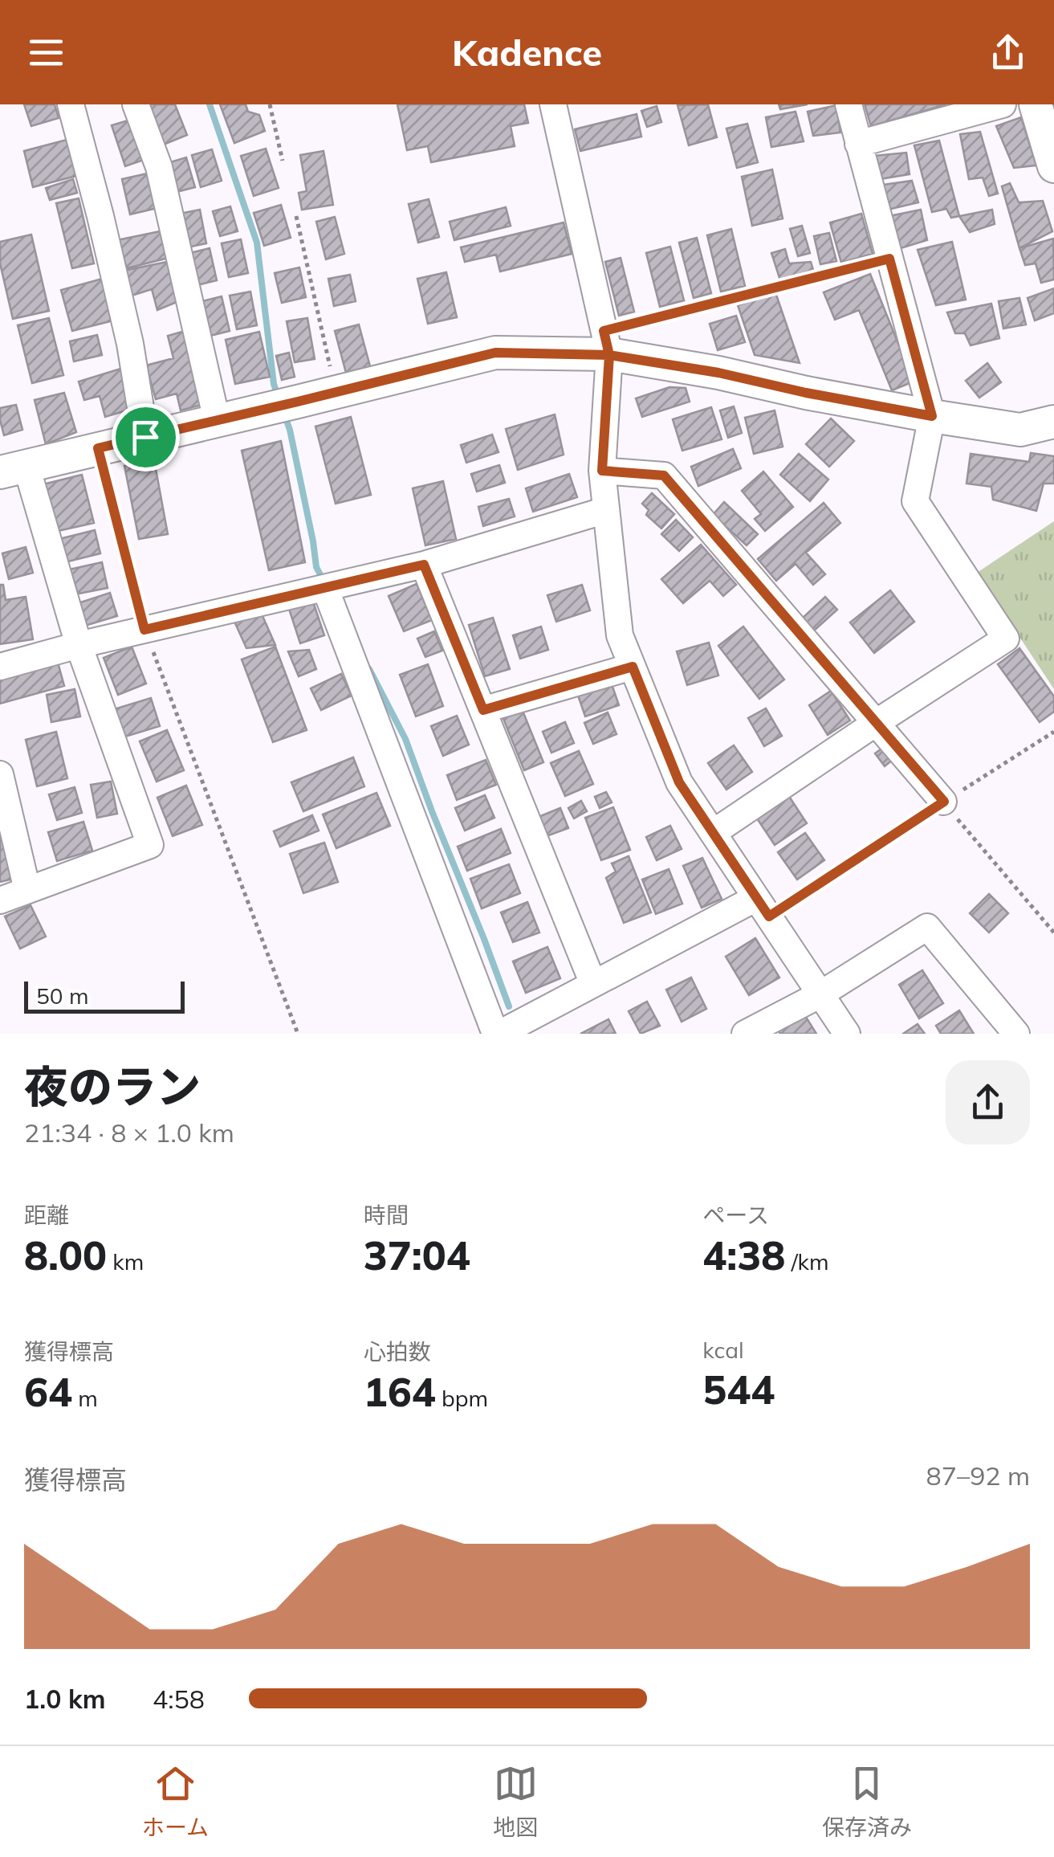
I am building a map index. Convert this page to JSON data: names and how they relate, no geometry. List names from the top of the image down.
{
  "scale_bar": "50 m",
  "page": {
    "header": "Kadence",
    "scale": "50 m",
    "heading": ["夜のラン", "21:34 · 8 × 1.0 km"],
    "stats": [
      ["距離", "8.00 km"],
      ["時間", "37:04"],
      ["ペース", "4:38 /km"],
      ["獲得標高", "64 m"],
      ["心拍数", "164 bpm"],
      ["kcal", "544"]
    ],
    "chart": ["獲得標高", "87–92 m"],
    "list": [
      {
        "name": "1.0 km",
        "note": "4:58"
      }
    ],
    "tabs": ["ホーム", "地図", "保存済み"]
  }
}
